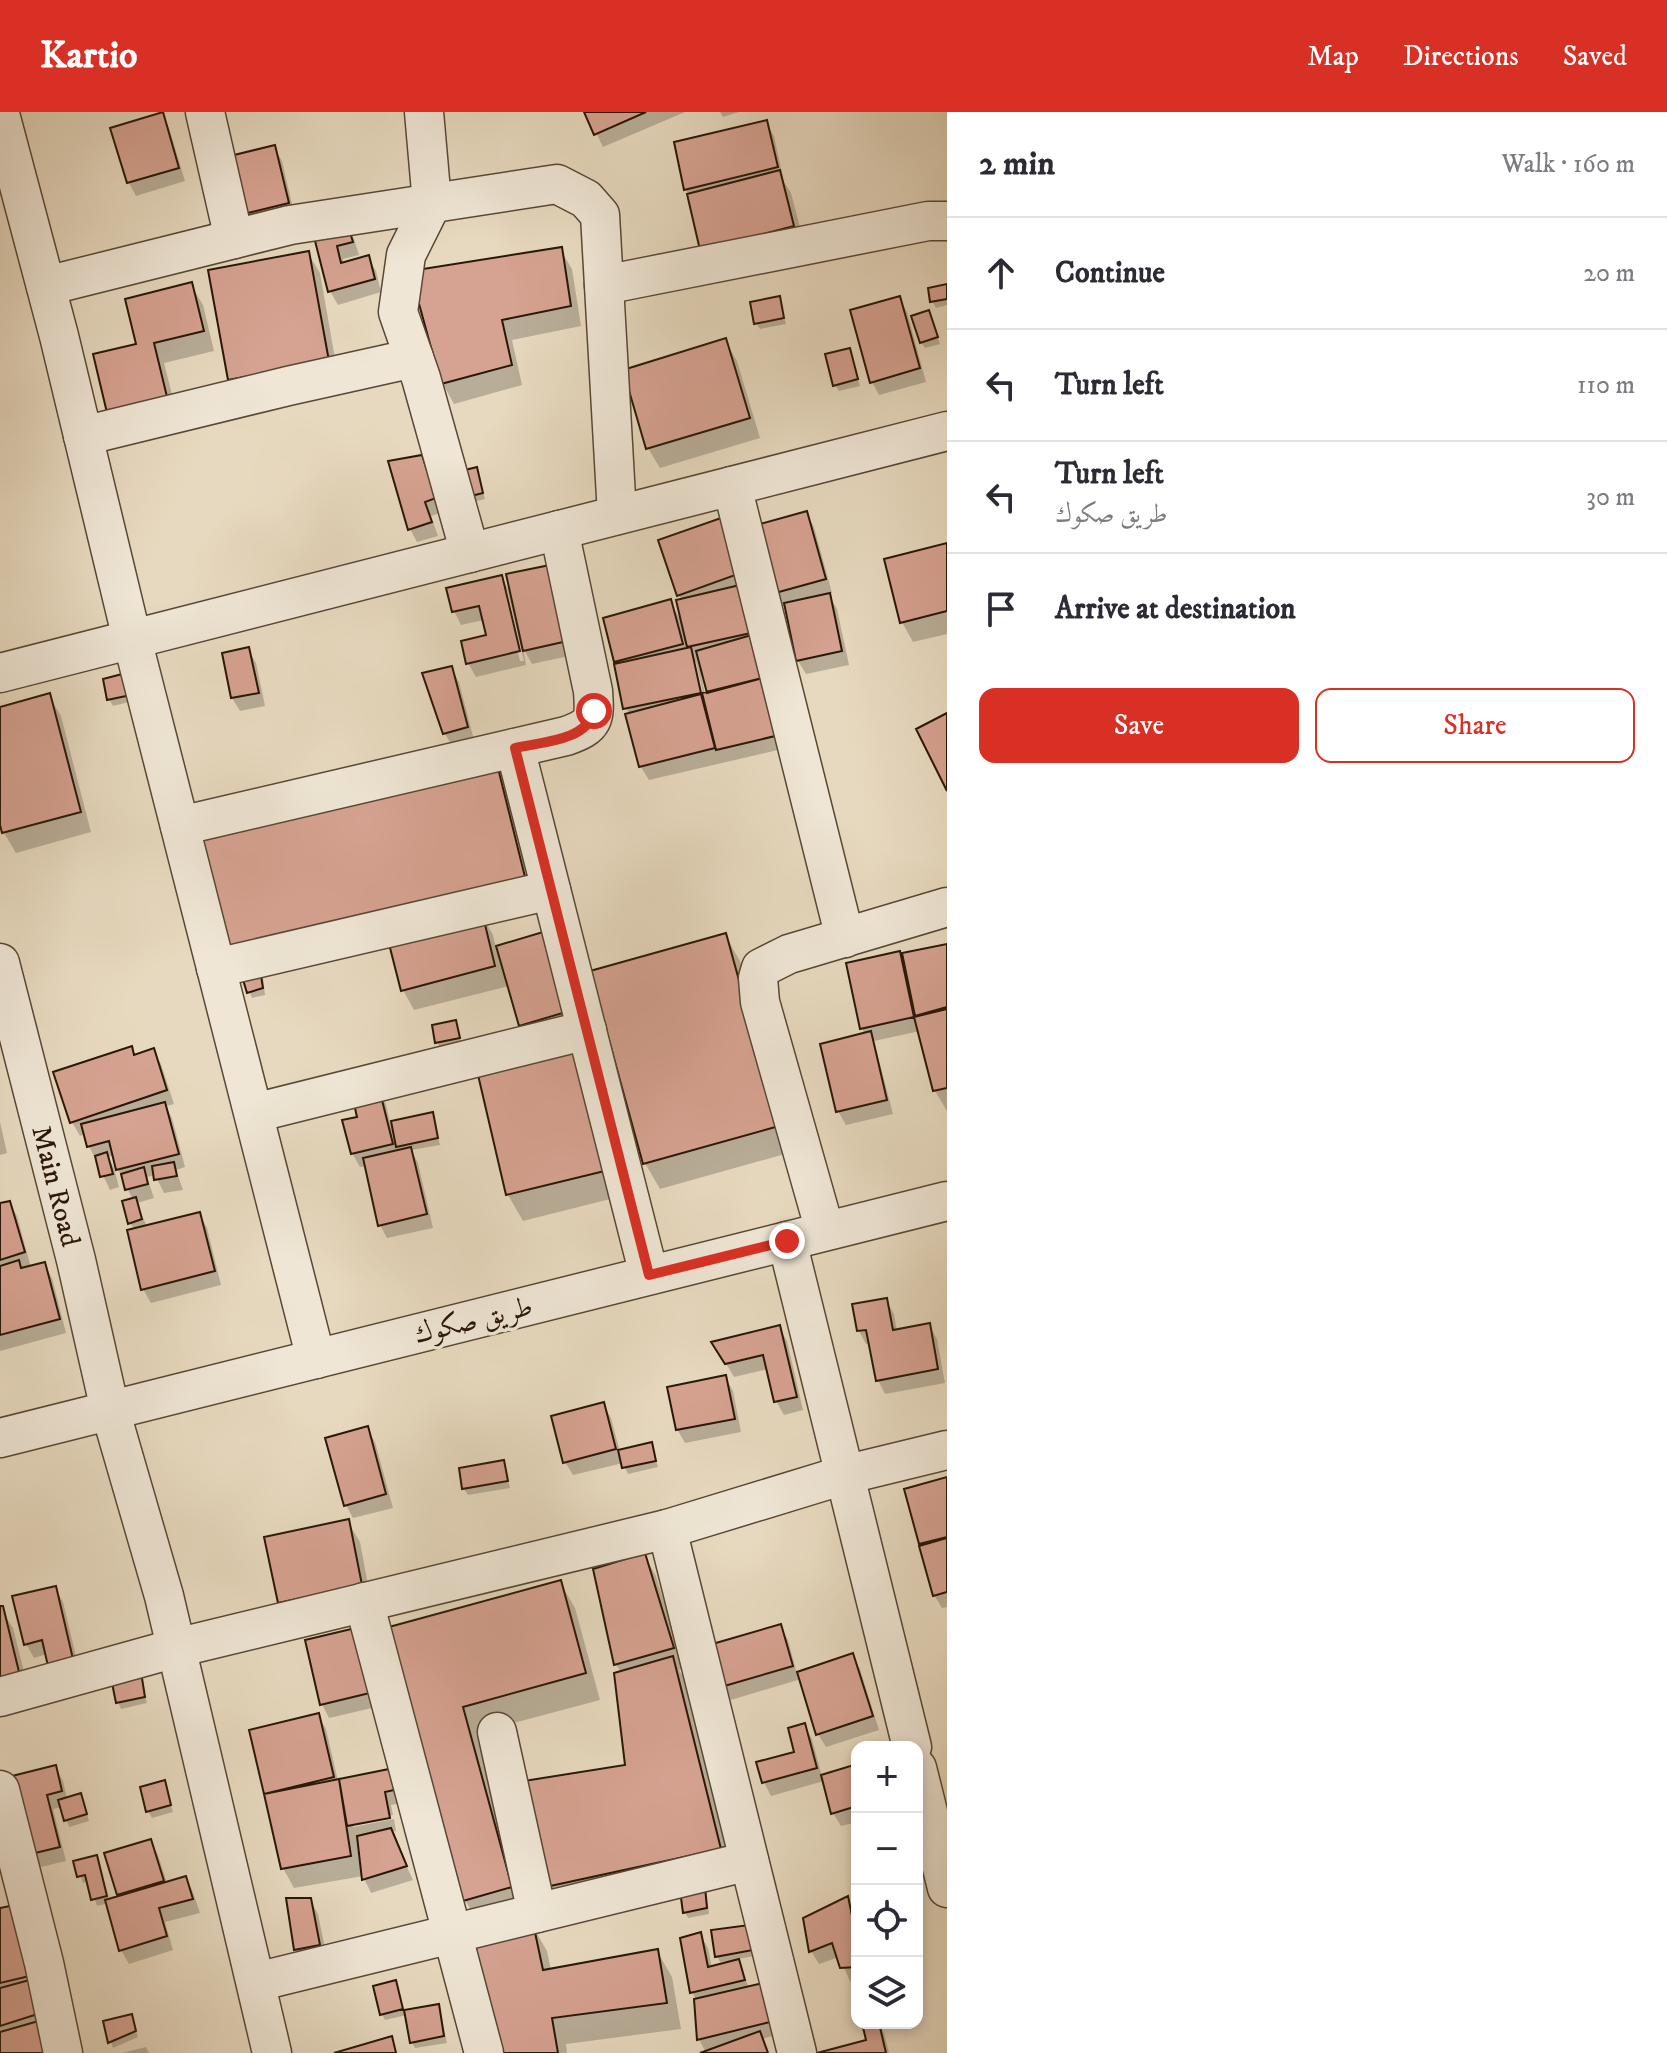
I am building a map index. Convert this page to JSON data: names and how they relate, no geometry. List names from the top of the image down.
{
  "streets": {
    "street": ["Main Road", "طريق صكوك"]
  },
  "crossings": [
    ["Main Road", "طريق صكوك"]
  ],
  "page": {
    "header": "Kartio",
    "nav": ["Map", "Directions", "Saved"],
    "heading": ["2 min", "Walk · 160 m"],
    "list": [
      ["Continue", "20 m"],
      ["Turn left", "110 m"],
      ["Turn left", "طريق صكوك", "30 m"],
      "Arrive at destination"
    ],
    "buttons": ["Save", "Share"],
    "map_buttons": ["+", "−"]
  }
}
